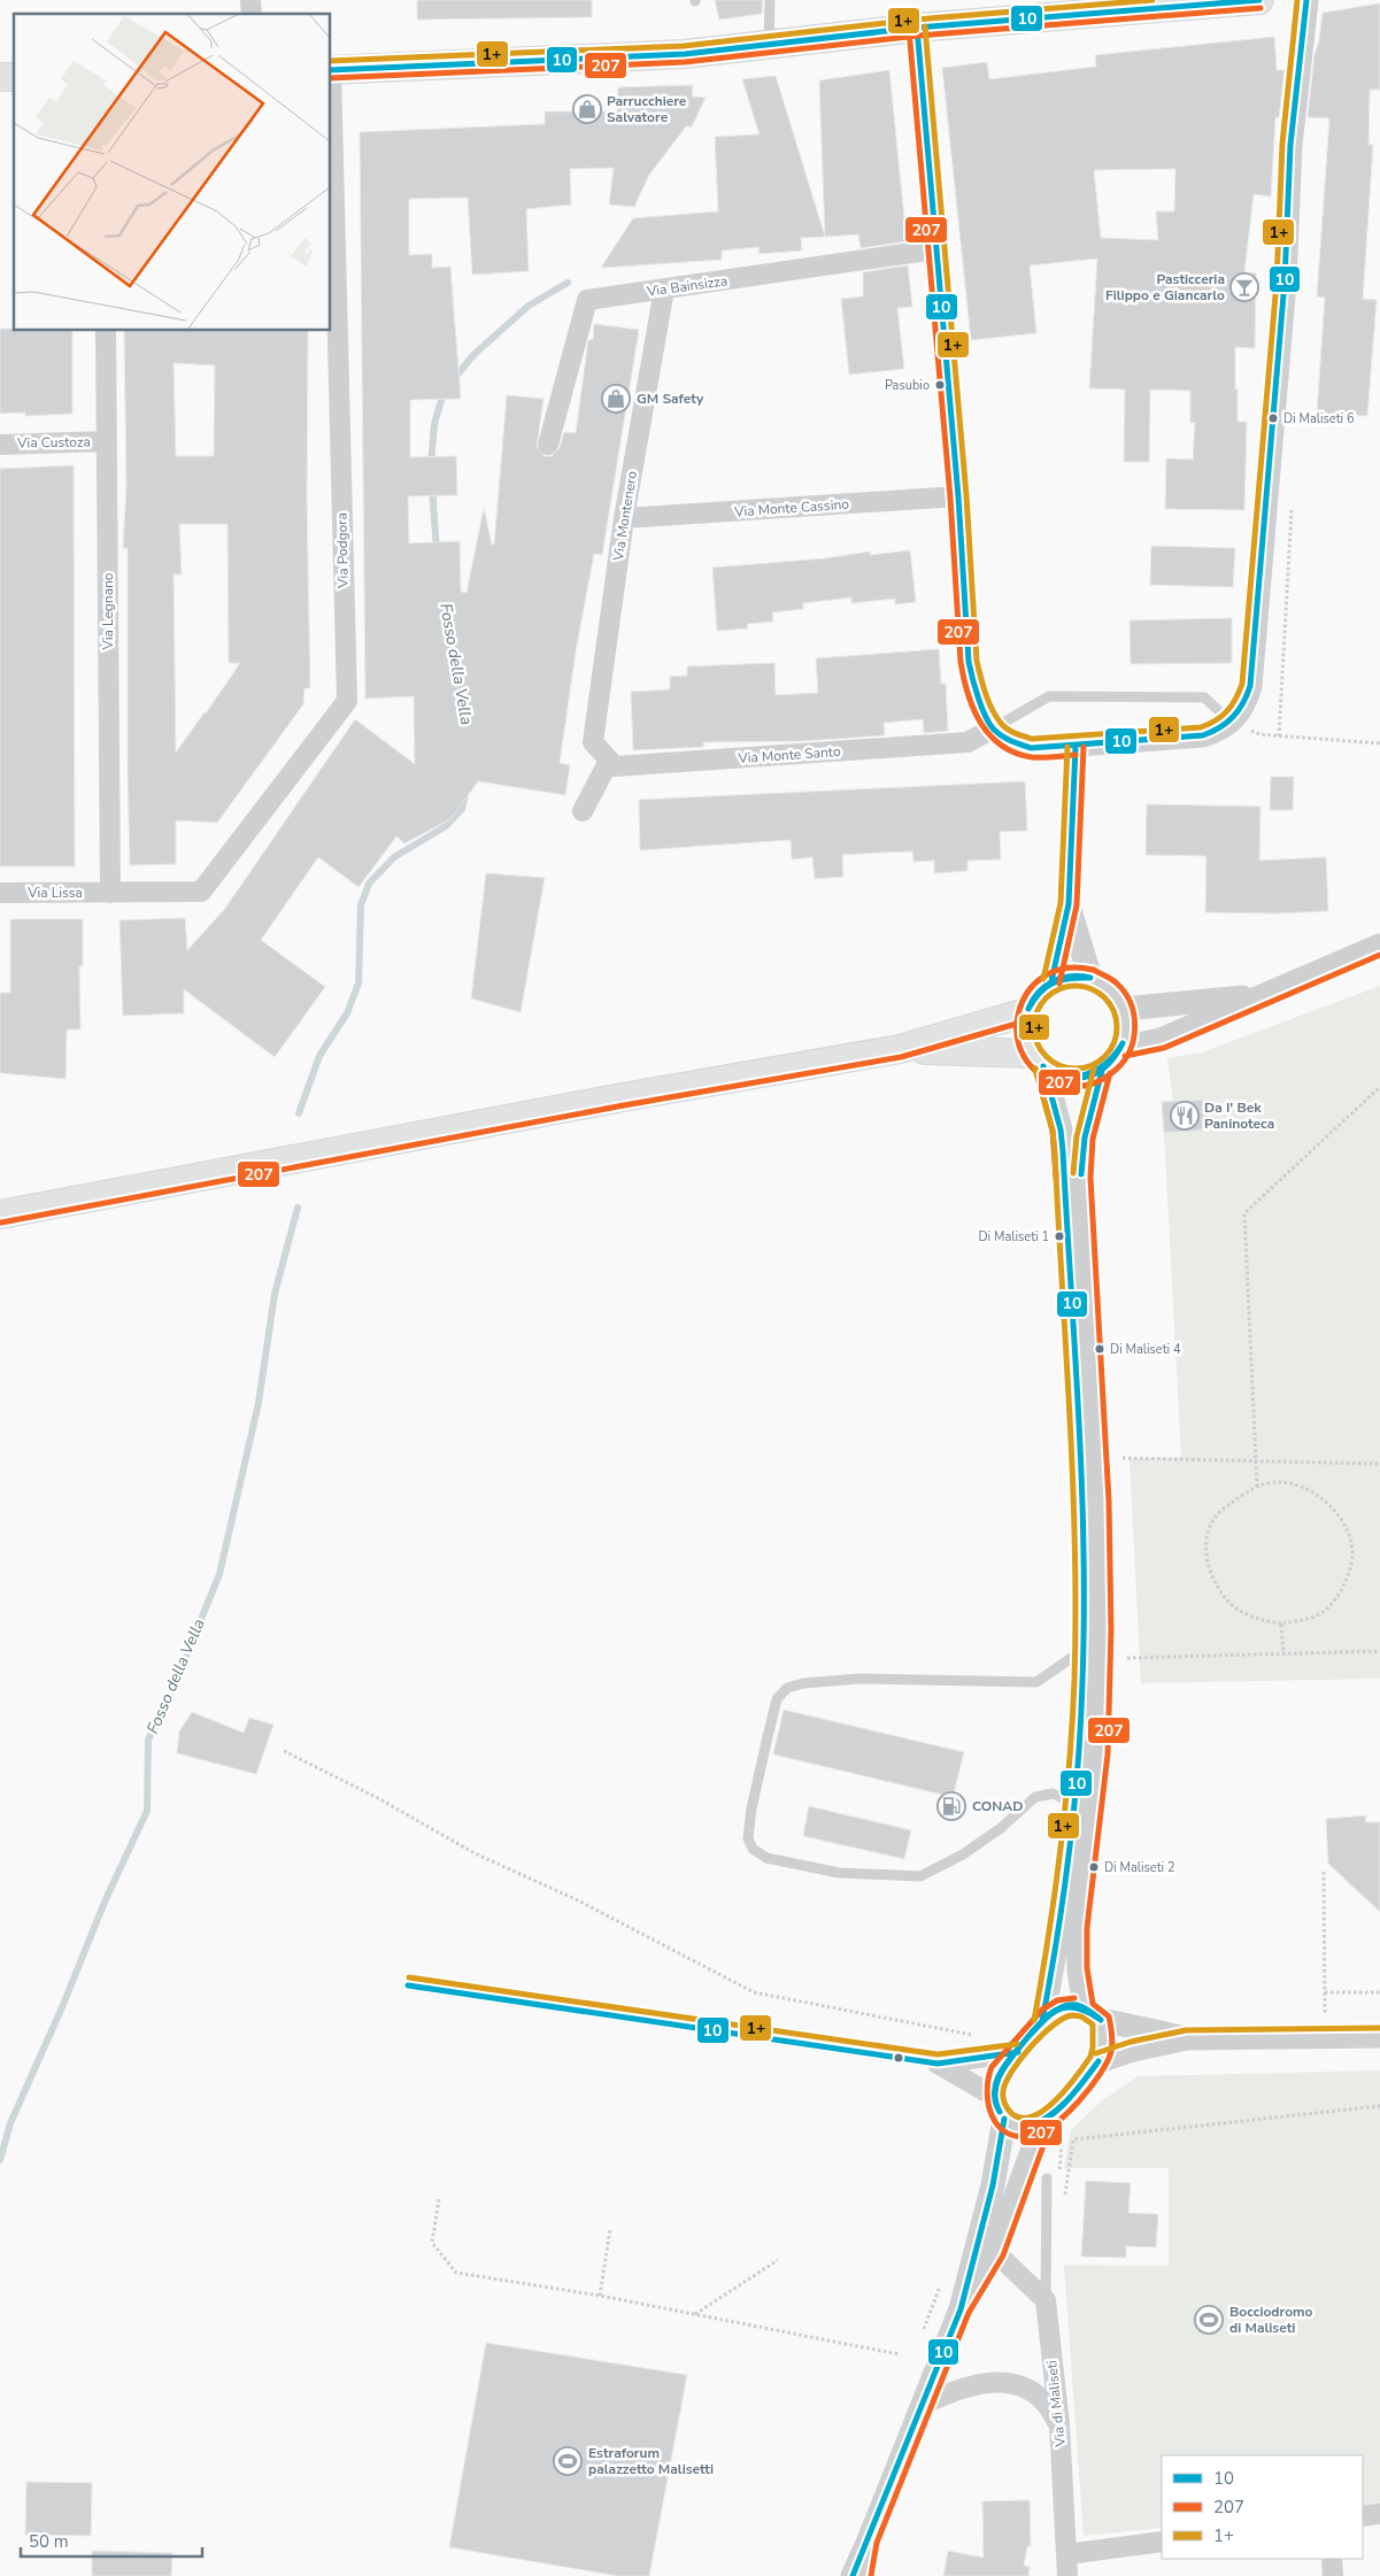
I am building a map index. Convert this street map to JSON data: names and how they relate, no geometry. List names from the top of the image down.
{
  "streets": {
    "street": [
      "Via Bainsizza",
      "Via Custoza",
      "Via Monte Cassino",
      "Via Montenero",
      "Via Podgora",
      "Via Legnano",
      "Via Monte Santo",
      "Via Lissa",
      "Via di Maliseti"
    ]
  },
  "crossings": [
    ["Via Bainsizza", "Via Montenero"],
    ["Via Custoza", "Via Legnano"],
    ["Via Monte Cassino", "Via Montenero"],
    ["Via Montenero", "Via Monte Santo"],
    ["Via Podgora", "Via Legnano"],
    ["Via Podgora", "Via Lissa"],
    ["Via Legnano", "Via Lissa"]
  ],
  "water": ["Fosso della Vella"],
  "places": {
    "shop": ["Parrucchiere Salvatore", "GM Safety"],
    "bar": ["Pasticceria Filippo e Giancarlo"],
    "other": [
      "Pasubio",
      "Di Maliseti 6",
      "Di Maliseti 1",
      "Di Maliseti 4",
      "Di Maliseti 2"
    ],
    "restaurant": ["Da I' Bek Paninoteca"],
    "fuel station": ["CONAD"],
    "sports": ["Bocciodromo di Maliseti", "Estraforum palazzetto Malisetti"]
  },
  "lines": ["transit line 10", "transit line 1+", "transit line 207"],
  "legend": ["10", "207", "1+"],
  "scale_bar": "50 m"
}
